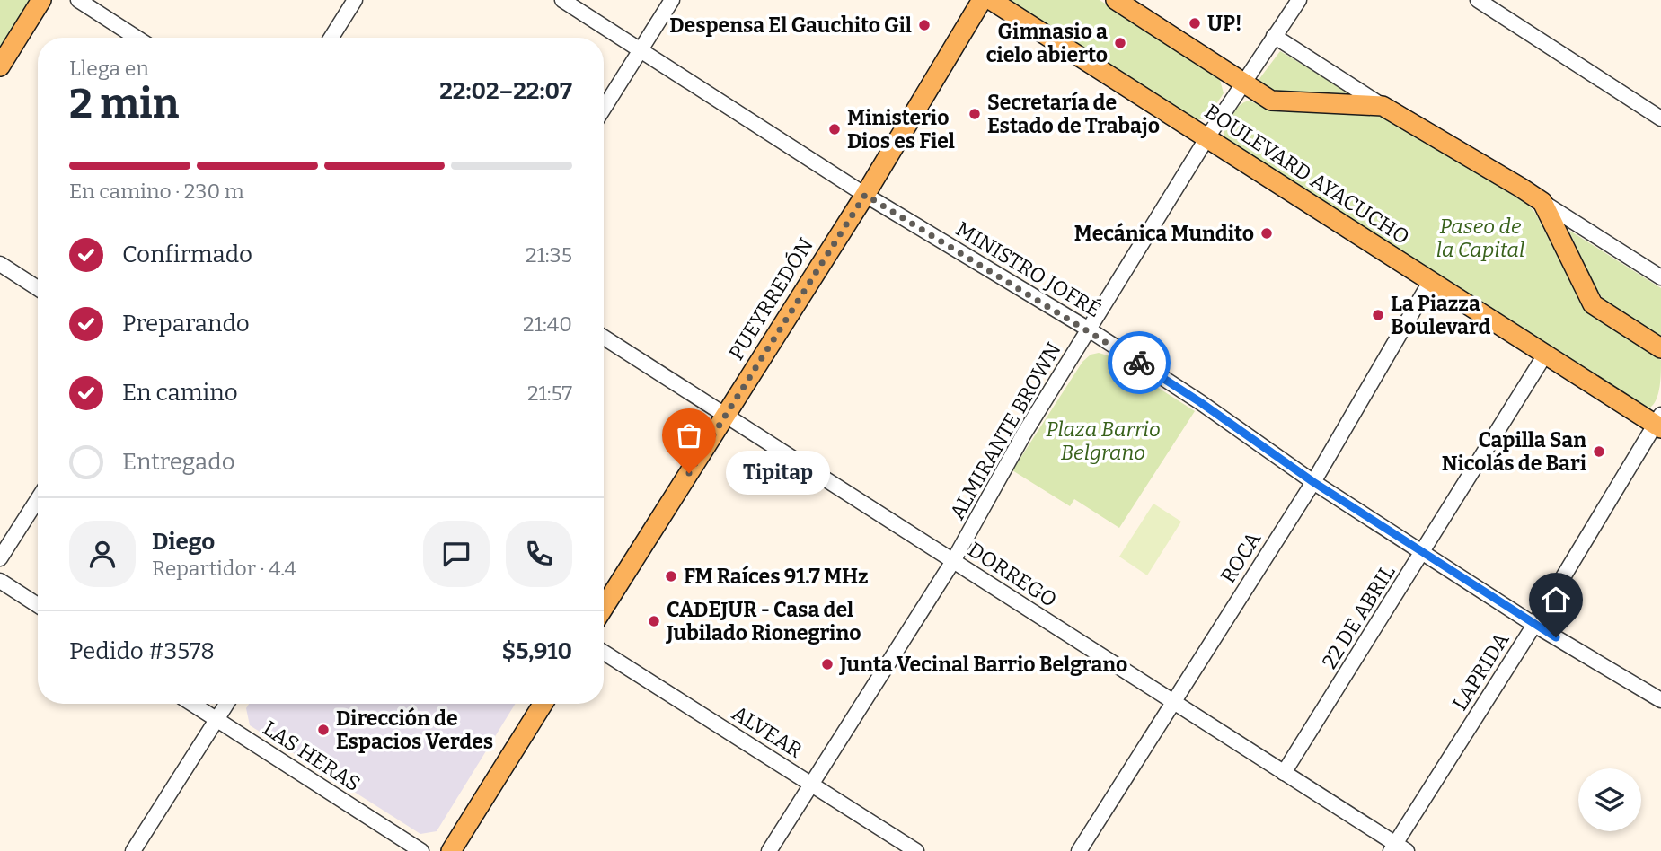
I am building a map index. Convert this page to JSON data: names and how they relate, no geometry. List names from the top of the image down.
{
  "streets": {
    "main road": ["BOULEVARD AYACUCHO", "PUEYRREDÓN"],
    "street": [
      "MINISTRO JOFRÉ",
      "ALMIRANTE BROWN",
      "ROCA",
      "DORREGO",
      "22 DE ABRIL",
      "LAPRIDA",
      "ALVEAR",
      "LAS HERAS"
    ]
  },
  "crossings": [
    ["BOULEVARD AYACUCHO", "ALMIRANTE BROWN"],
    ["BOULEVARD AYACUCHO", "ROCA"],
    ["BOULEVARD AYACUCHO", "22 DE ABRIL"],
    ["BOULEVARD AYACUCHO", "LAPRIDA"],
    ["MINISTRO JOFRÉ", "PUEYRREDÓN"],
    ["MINISTRO JOFRÉ", "ALMIRANTE BROWN"],
    ["MINISTRO JOFRÉ", "ROCA"],
    ["MINISTRO JOFRÉ", "22 DE ABRIL"],
    ["MINISTRO JOFRÉ", "LAPRIDA"],
    ["PUEYRREDÓN", "DORREGO"],
    ["ALMIRANTE BROWN", "DORREGO"],
    ["ALMIRANTE BROWN", "ALVEAR"],
    ["ROCA", "DORREGO"],
    ["DORREGO", "22 DE ABRIL"],
    ["DORREGO", "LAPRIDA"]
  ],
  "parks": ["Paseo de la Capital", "Plaza Barrio Belgrano"],
  "places": [
    "UP!",
    "Despensa El Gauchito Gil",
    "Gimnasio a cielo abierto",
    "Secretaría de Estado de Trabajo",
    "Ministerio Dios es Fiel",
    "Mecánica Mundito",
    "La Piazza Boulevard",
    "Capilla San Nicolás de Bari",
    "Tipitap",
    "FM Raíces 91.7 MHz",
    "CADEJUR - Casa del Jubilado Rionegrino",
    "Junta Vecinal Barrio Belgrano",
    "Dirección de Espacios Verdes"
  ],
  "page": {
    "heading": ["2 min", "Llega en", "22:02–22:07"],
    "panel": [
      "Diego",
      "Repartidor · 4.4",
      "Pedido #3578",
      "$5,910"
    ],
    "bar": "En camino · 230 m",
    "list": [
      ["Confirmado", "21:35"],
      ["Preparando", "21:40"],
      ["En camino", "21:57"],
      "Entregado"
    ],
    "bubble": "Tipitap"
  }
}
